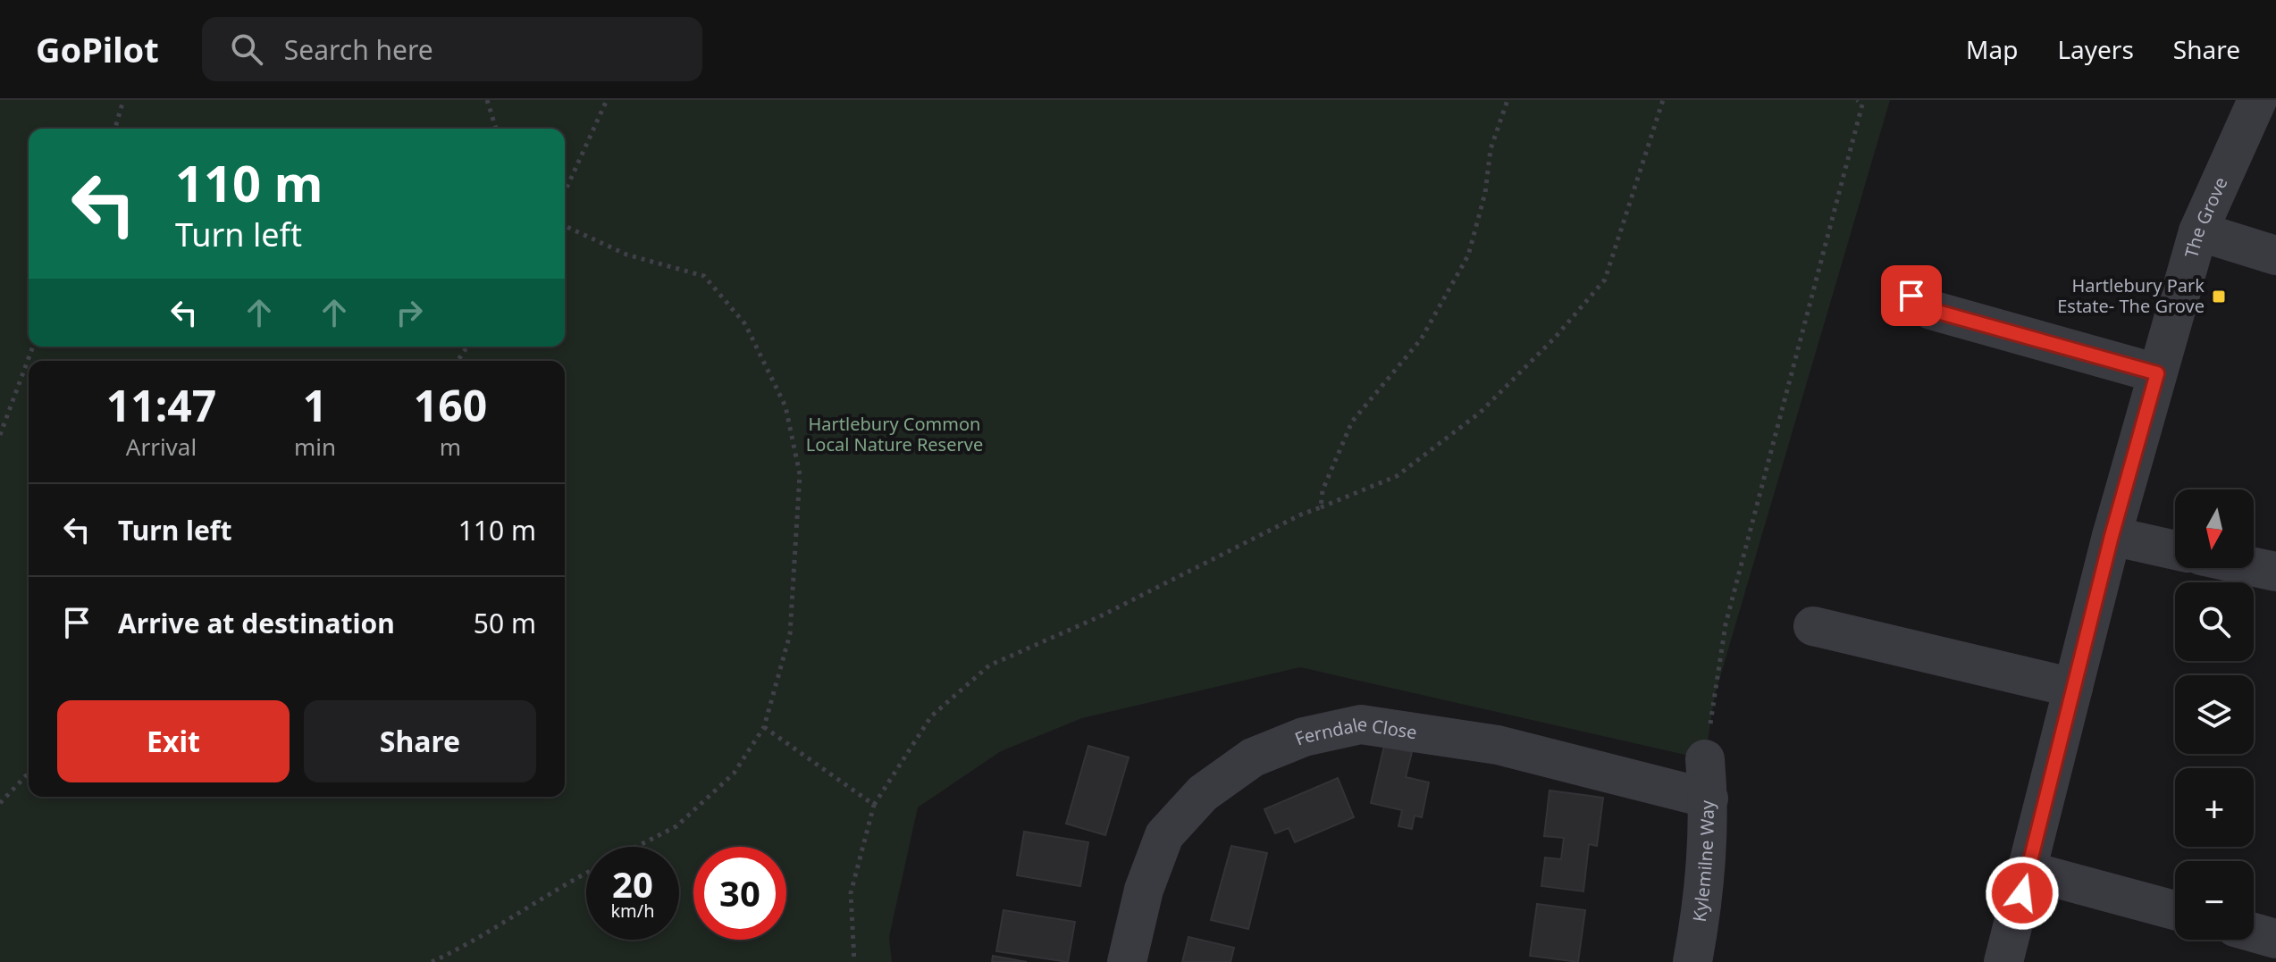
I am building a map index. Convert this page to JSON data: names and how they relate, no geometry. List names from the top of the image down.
{
  "streets": {
    "street": ["The Grove", "Ferndale Close", "Kylemilne Way"]
  },
  "crossings": [
    ["Ferndale Close", "Kylemilne Way"]
  ],
  "parks": ["Hartlebury Common Local Nature Reserve"],
  "places": {
    "transit": ["Hartlebury Park Estate- The Grove"]
  },
  "north": "bottom",
  "page": {
    "header": "GoPilot",
    "search": "Search here",
    "nav": ["Map", "Layers", "Share"],
    "turn": ["110 m", "Turn left"],
    "eta": [
      "11:47",
      "Arrival",
      "1",
      "min",
      "160",
      "m"
    ],
    "list": [
      {
        "name": "Turn left",
        "value": "110 m"
      },
      {
        "name": "Arrive at destination",
        "value": "50 m"
      }
    ],
    "map_buttons": ["+", "−"],
    "buttons": ["Exit", "Share"],
    "speed": "20 km/h",
    "limit": "30"
  }
}
